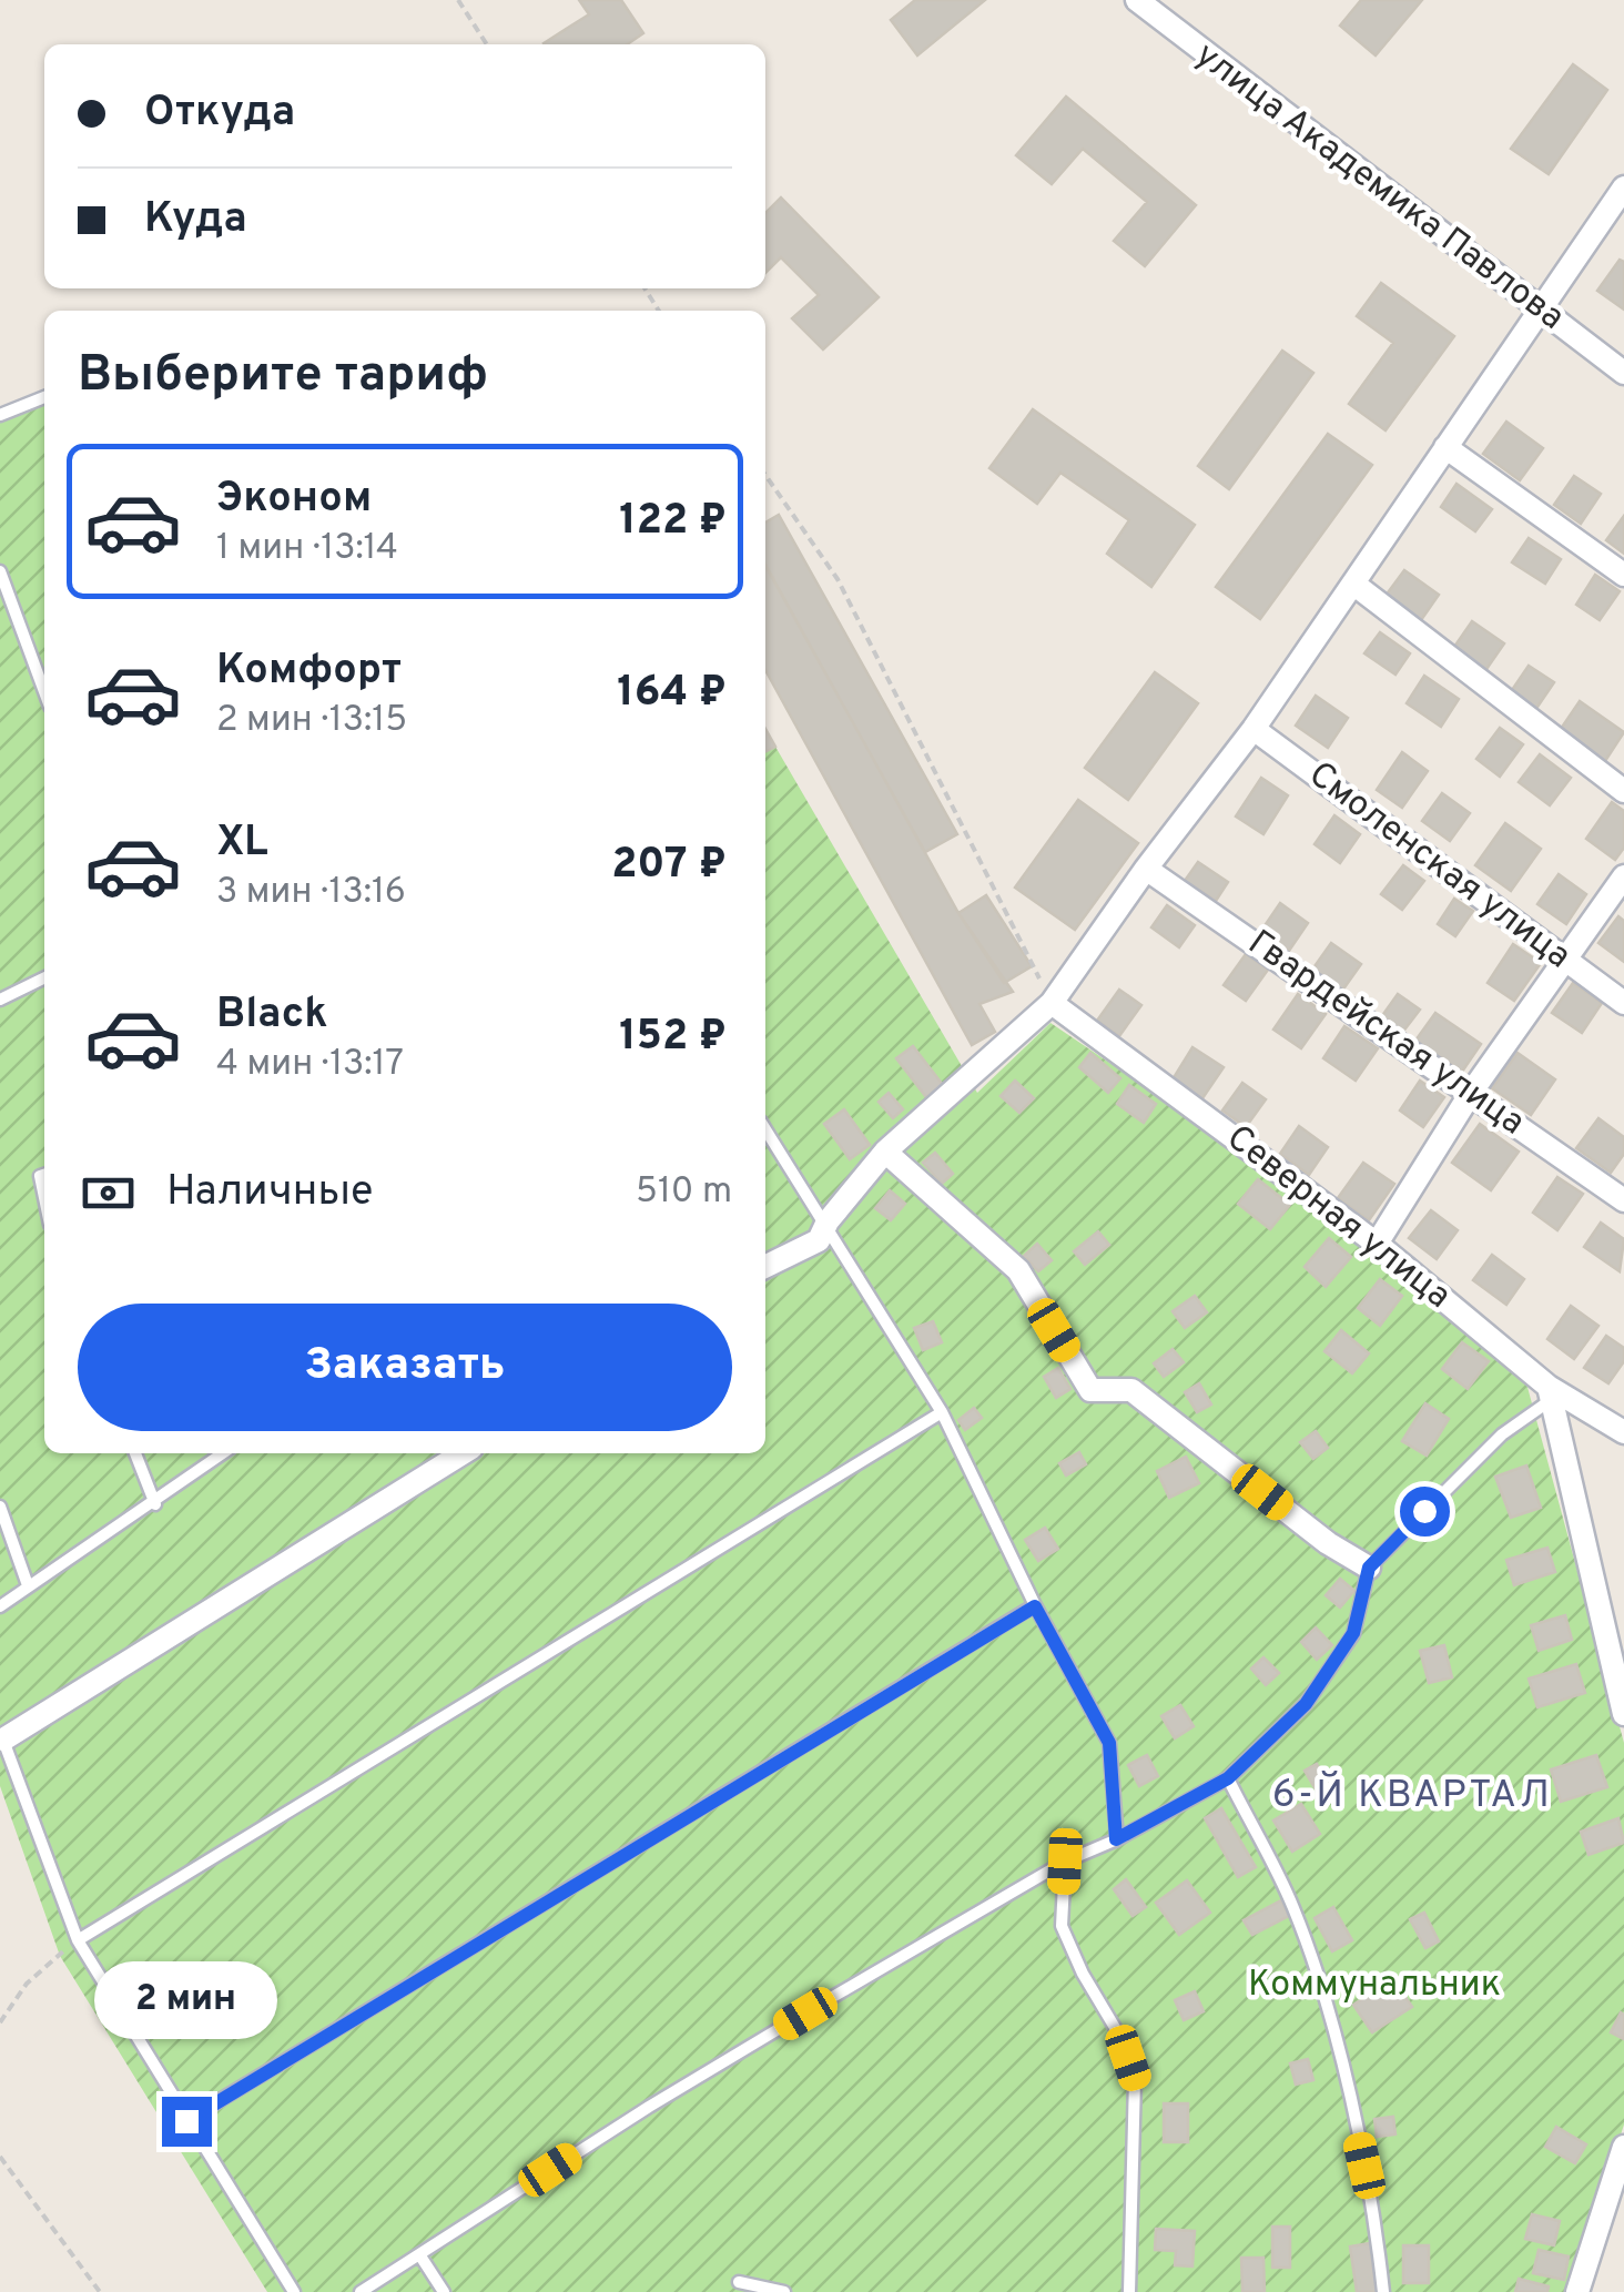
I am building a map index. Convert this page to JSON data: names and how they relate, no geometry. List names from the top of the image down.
{
  "streets": {
    "street": [
      "улица Академика Павлова",
      "Смоленская улица",
      "Гвардейская улица",
      "Северная улица"
    ]
  },
  "districts": ["6-Й КВАРТАЛ"],
  "parks": ["Коммунальник"],
  "page": {
    "banner": ["Откуда", "Куда"],
    "heading": "Выберите тариф",
    "list": [
      {
        "name": "Эконом",
        "note": "1 мин · 13:14",
        "value": "122 ₽"
      },
      {
        "name": "Комфорт",
        "note": "2 мин · 13:15",
        "value": "164 ₽"
      },
      {
        "name": "XL",
        "note": "3 мин · 13:16",
        "value": "207 ₽"
      },
      {
        "name": "Black",
        "note": "4 мин · 13:17",
        "value": "152 ₽"
      }
    ],
    "pay": ["Наличные", "510 m"],
    "buttons": "Заказать",
    "bubble": "2 мин"
  }
}
